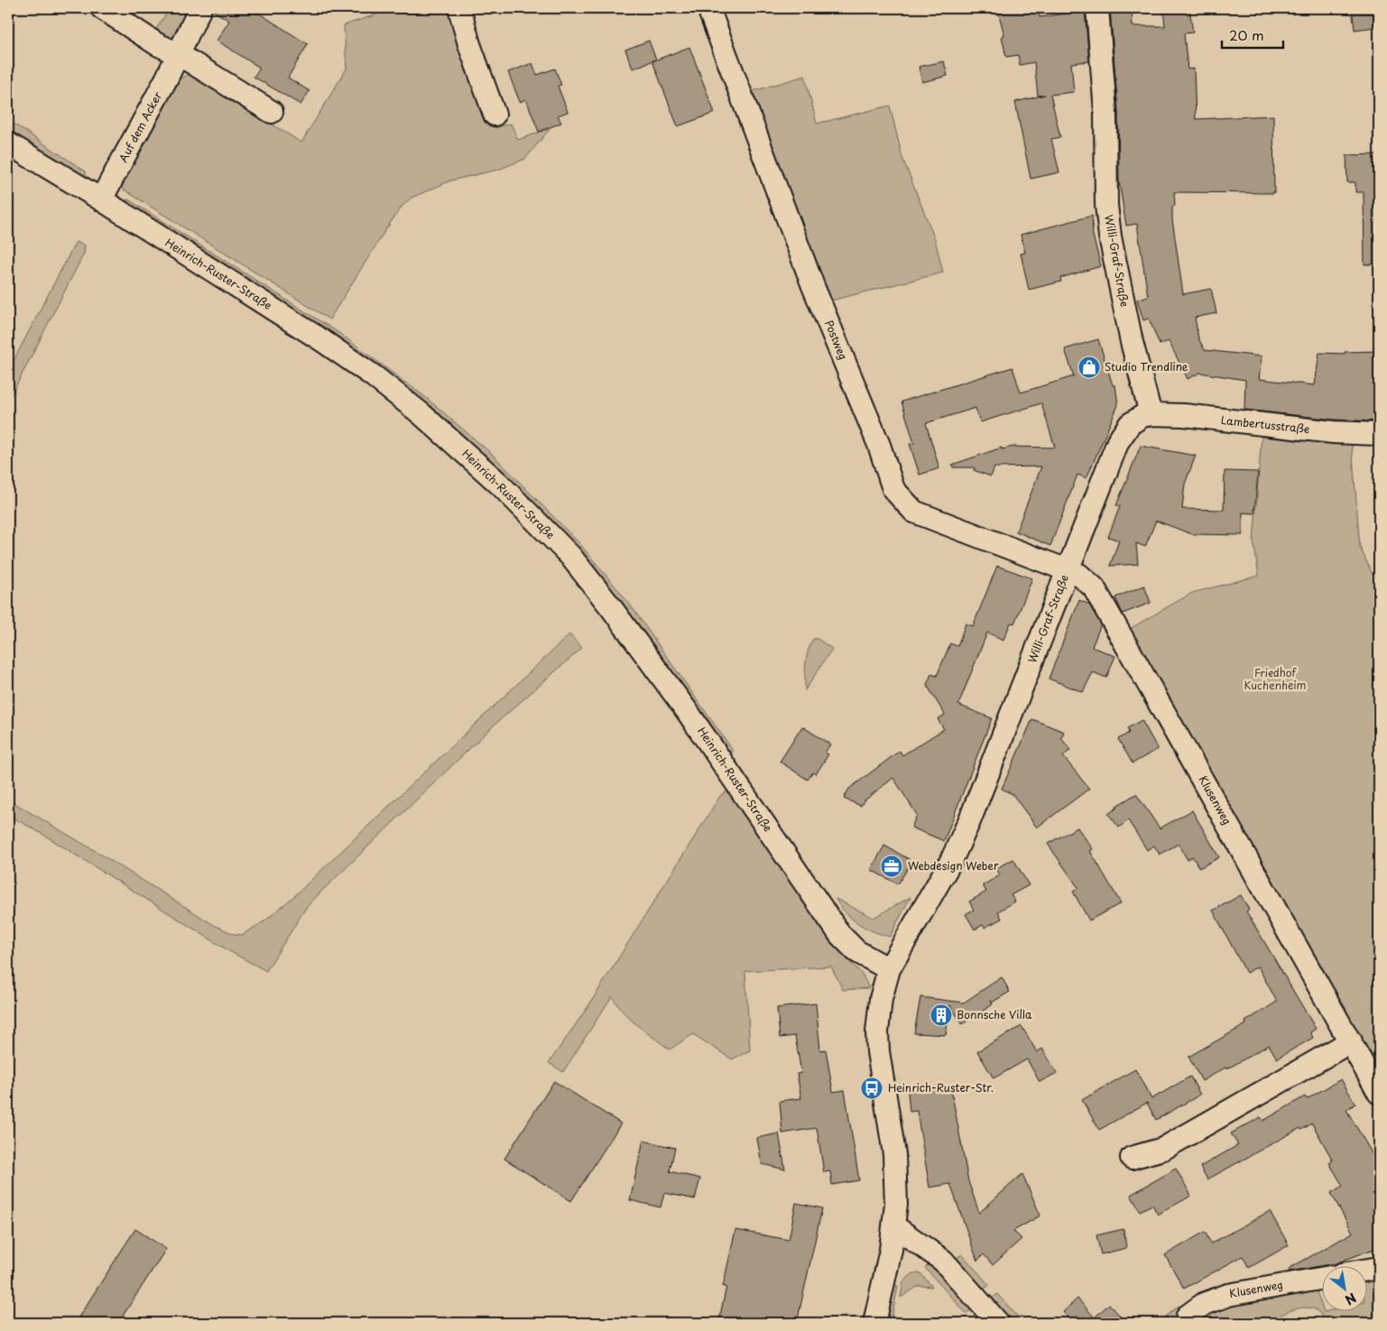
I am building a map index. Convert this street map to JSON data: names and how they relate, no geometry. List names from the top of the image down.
{
  "streets": {
    "street": [
      "Auf dem Acker",
      "Willi-Graf-Straße",
      "Heinrich-Ruster-Straße",
      "Postweg",
      "Lambertusstraße",
      "Klusenweg"
    ]
  },
  "crossings": [
    ["Auf dem Acker", "Heinrich-Ruster-Straße"],
    ["Willi-Graf-Straße", "Heinrich-Ruster-Straße"],
    ["Willi-Graf-Straße", "Postweg"],
    ["Willi-Graf-Straße", "Lambertusstraße"],
    ["Willi-Graf-Straße", "Klusenweg"],
    ["Postweg", "Klusenweg"]
  ],
  "parks": ["Friedhof Kuchenheim"],
  "places": {
    "shop": ["Studio Trendline"],
    "office": ["Webdesign Weber"],
    "building": ["Bonnsche Villa"],
    "bus stop": ["Heinrich-Ruster-Str."]
  },
  "scale_bar": "20 m",
  "north": "bottom right"
}
